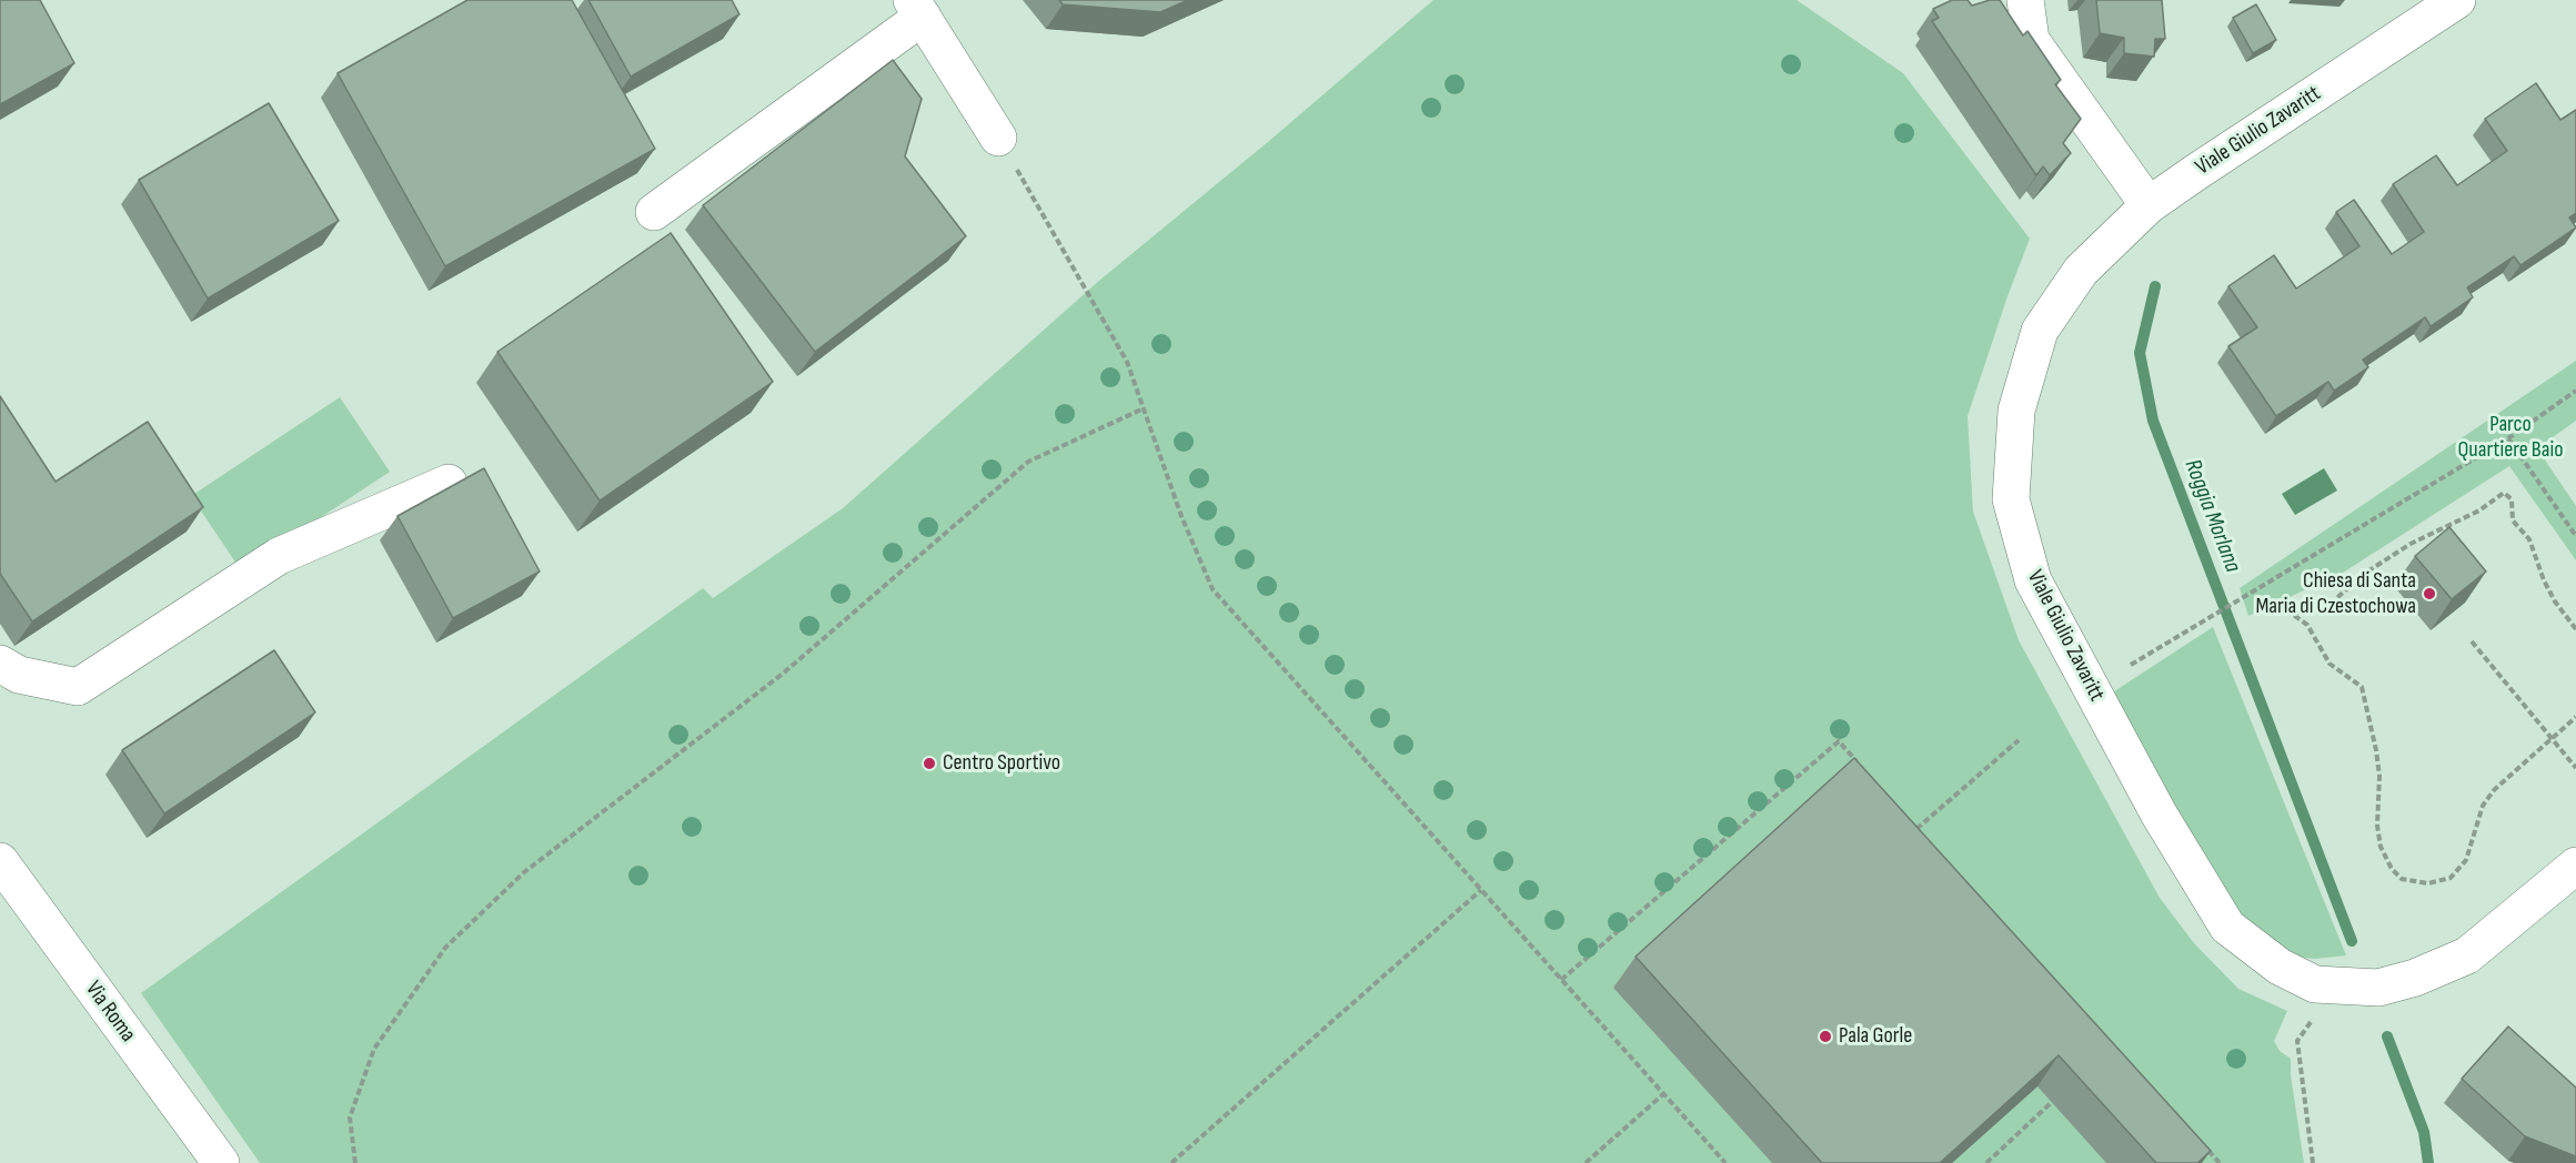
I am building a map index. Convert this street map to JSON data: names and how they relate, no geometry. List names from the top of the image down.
{
  "streets": {
    "street": ["Viale Giulio Zavaritt", "Via Roma"]
  },
  "water": ["Roggia Morlana"],
  "parks": ["Parco Quartiere Baio"],
  "places": ["Chiesa di Santa Maria di Czestochowa", "Centro Sportivo", "Pala Gorle"]
}
